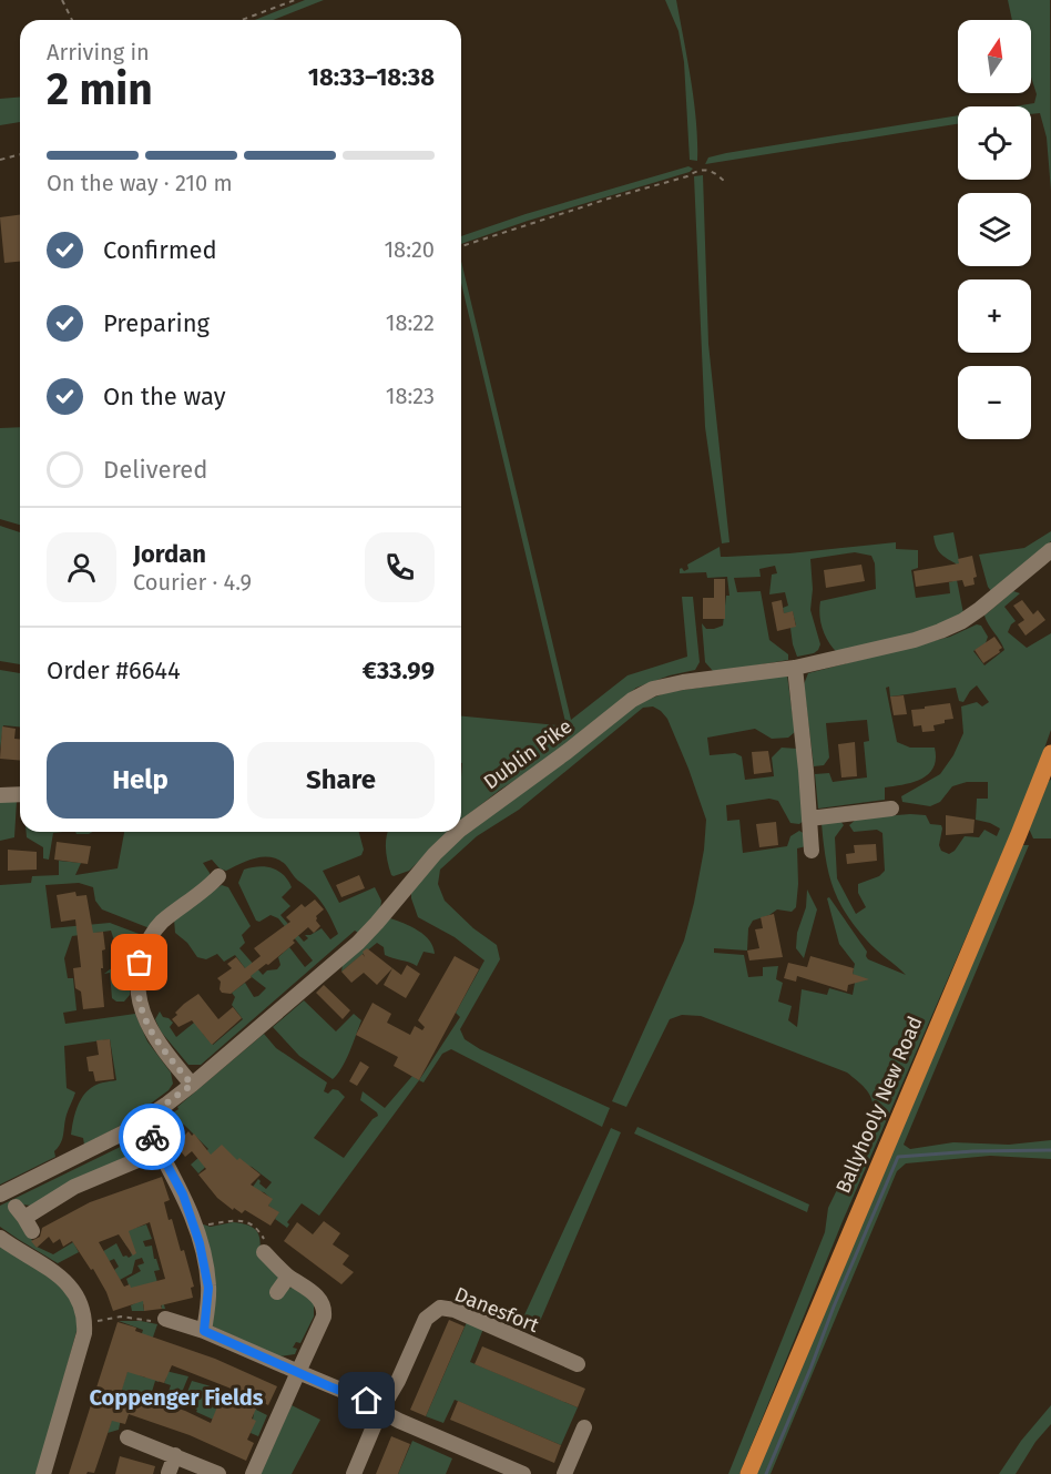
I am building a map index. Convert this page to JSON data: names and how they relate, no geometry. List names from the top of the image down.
{
  "streets": {
    "main road": ["Ballyhooly New Road"],
    "street": ["Dublin Pike", "Danesfort"]
  },
  "districts": ["Coppenger Fields"],
  "north": "top",
  "page": {
    "map_buttons": ["+", "−"],
    "heading": ["2 min", "Arriving in", "18:33–18:38"],
    "panel": [
      "Jordan",
      "Courier · 4.9",
      "Order #6644",
      "€33.99"
    ],
    "bar": "On the way · 210 m",
    "list": [
      ["Confirmed", "18:20"],
      ["Preparing", "18:22"],
      ["On the way", "18:23"],
      "Delivered"
    ],
    "buttons": ["Help", "Share"]
  }
}
